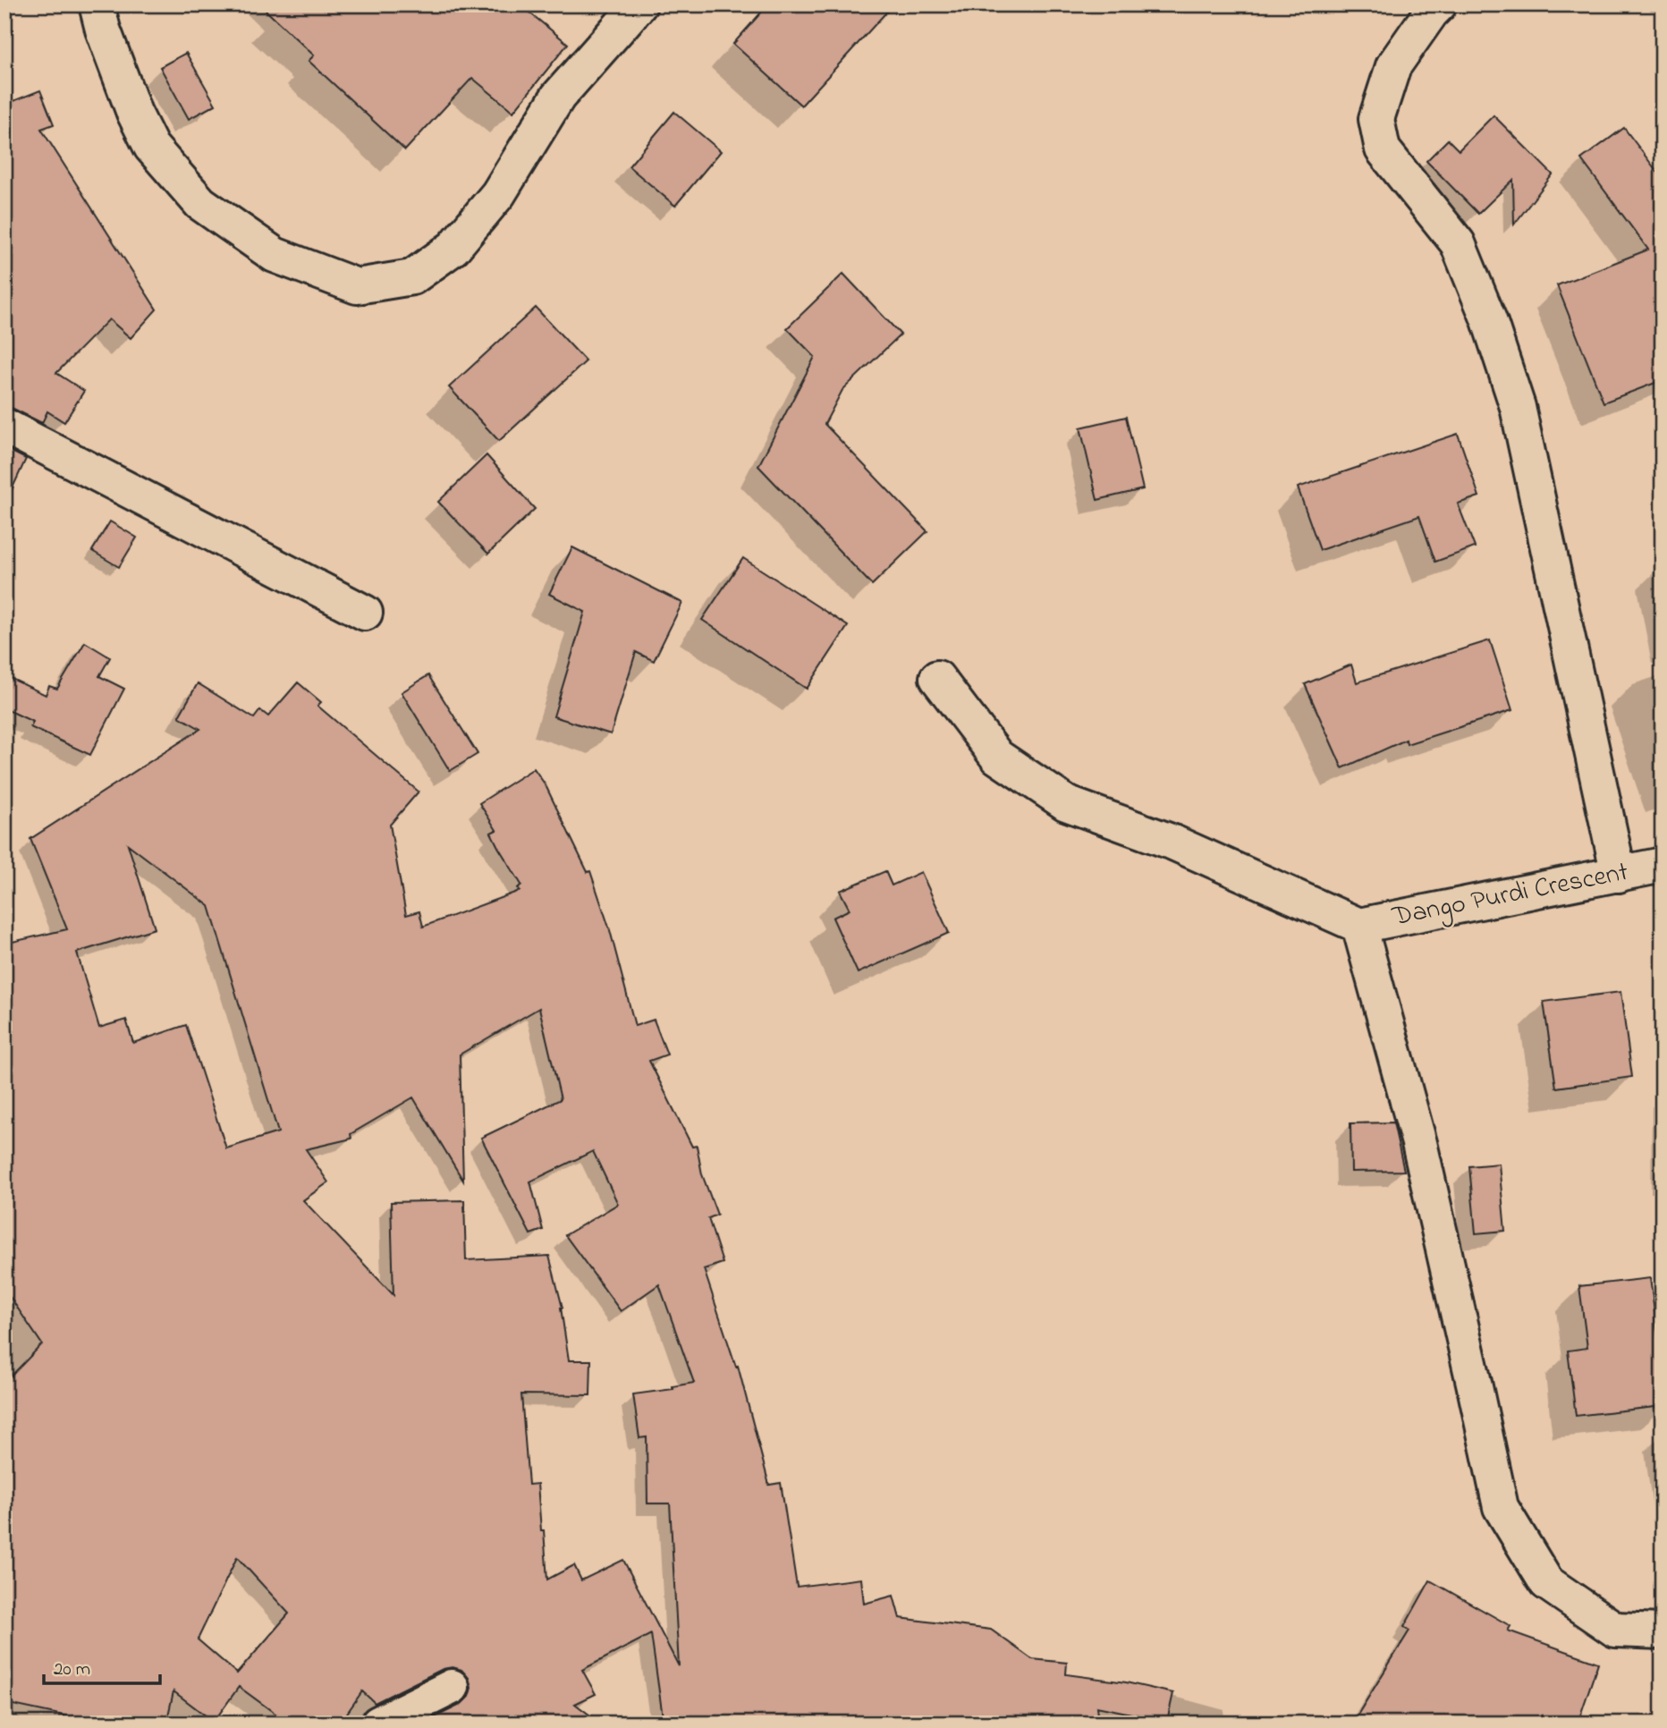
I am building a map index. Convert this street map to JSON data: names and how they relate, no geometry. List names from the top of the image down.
{
  "streets": {
    "street": ["Dango Purdi Crescent"]
  },
  "scale_bar": "20 m"
}
